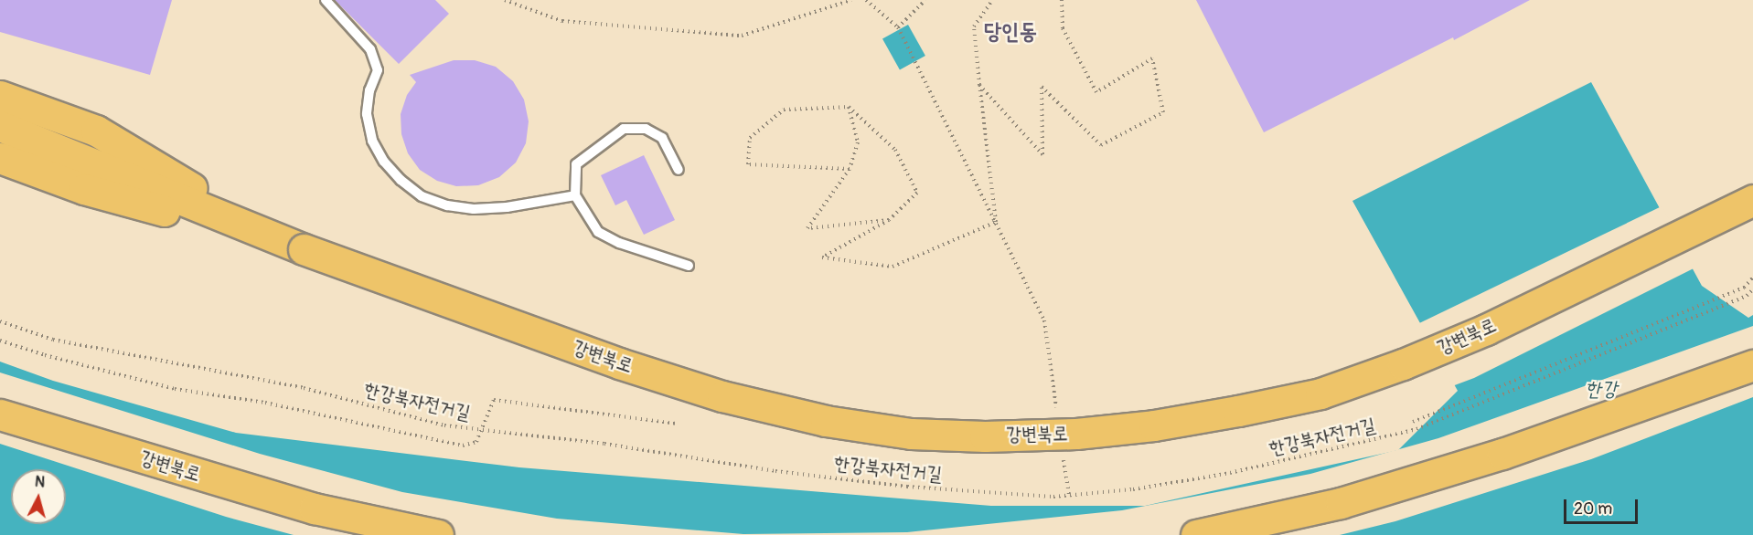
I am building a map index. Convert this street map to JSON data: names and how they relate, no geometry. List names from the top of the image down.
{
  "streets": {
    "highway": ["강변북로"],
    "path": ["한강북자전거길"]
  },
  "districts": ["당인동"],
  "water": ["한강"],
  "scale_bar": "20 m",
  "north": "top"
}
